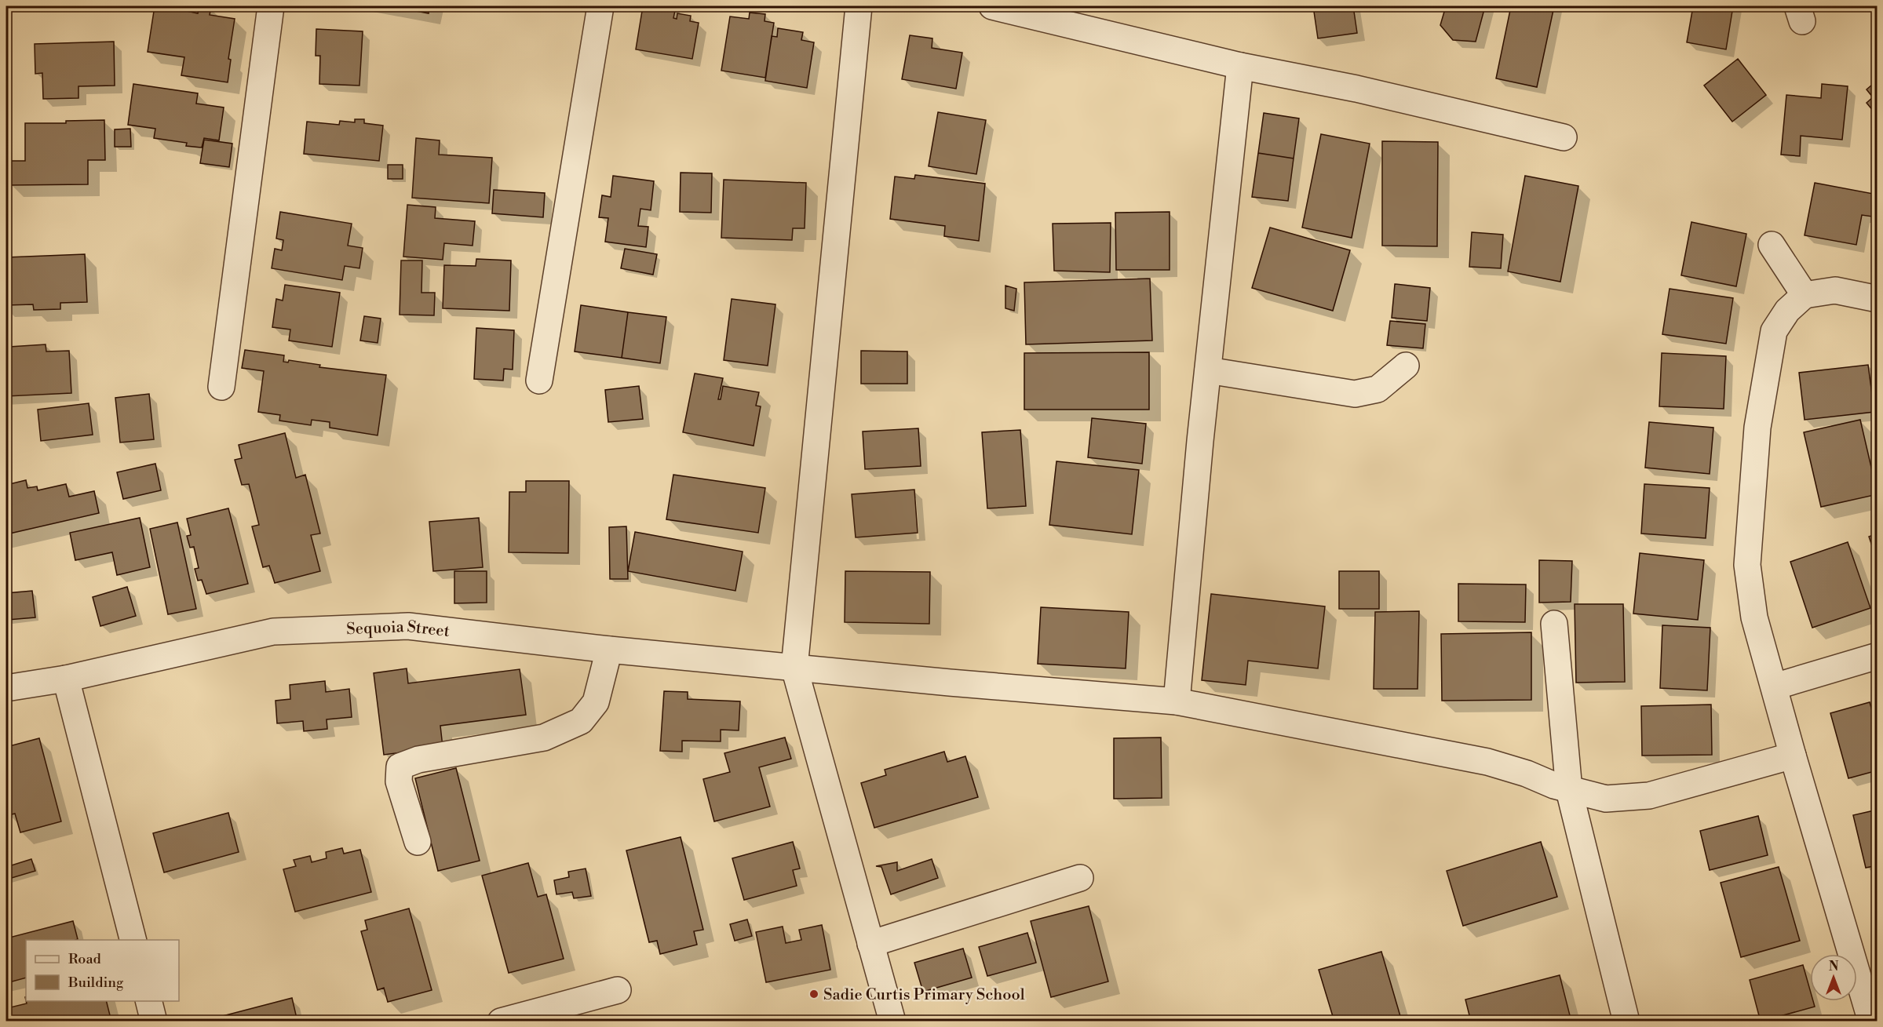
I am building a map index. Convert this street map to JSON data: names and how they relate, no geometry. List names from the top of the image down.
{
  "streets": {
    "street": ["Sequoia Street"]
  },
  "places": ["Sadie Curtis Primary School"],
  "legend": ["Road", "Building"],
  "north": "top"
}
